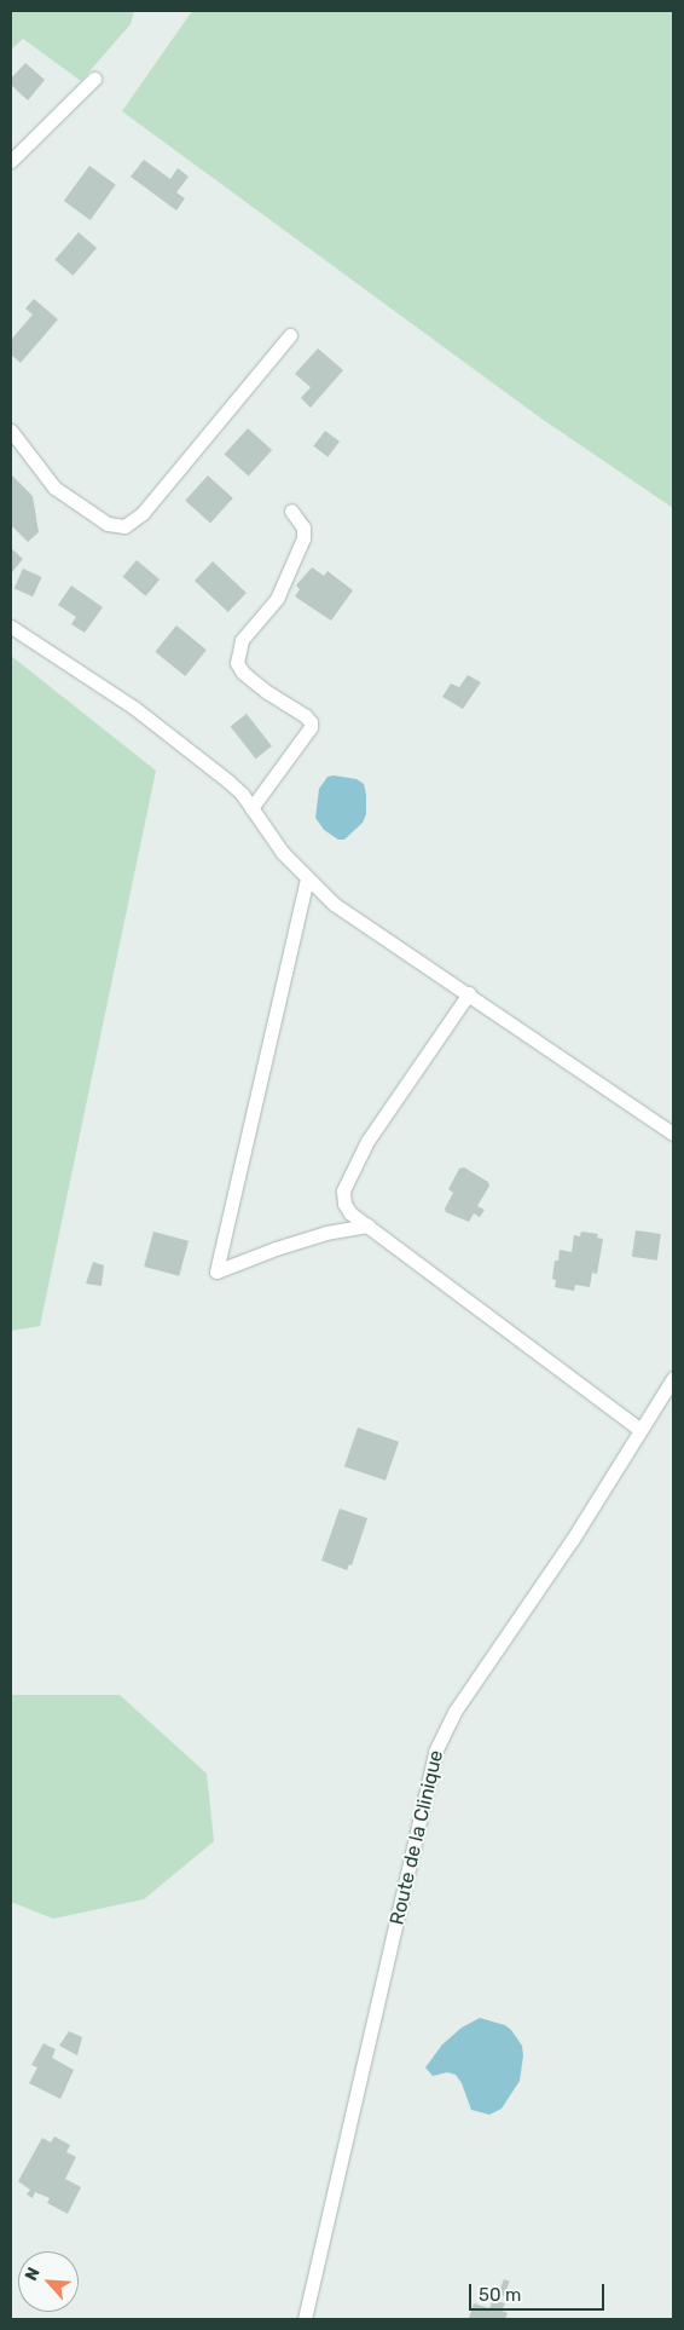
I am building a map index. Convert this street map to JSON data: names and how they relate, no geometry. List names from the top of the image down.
{
  "streets": {
    "street": ["Route de la Clinique"]
  },
  "scale_bar": "50 m",
  "north": "top left"
}
